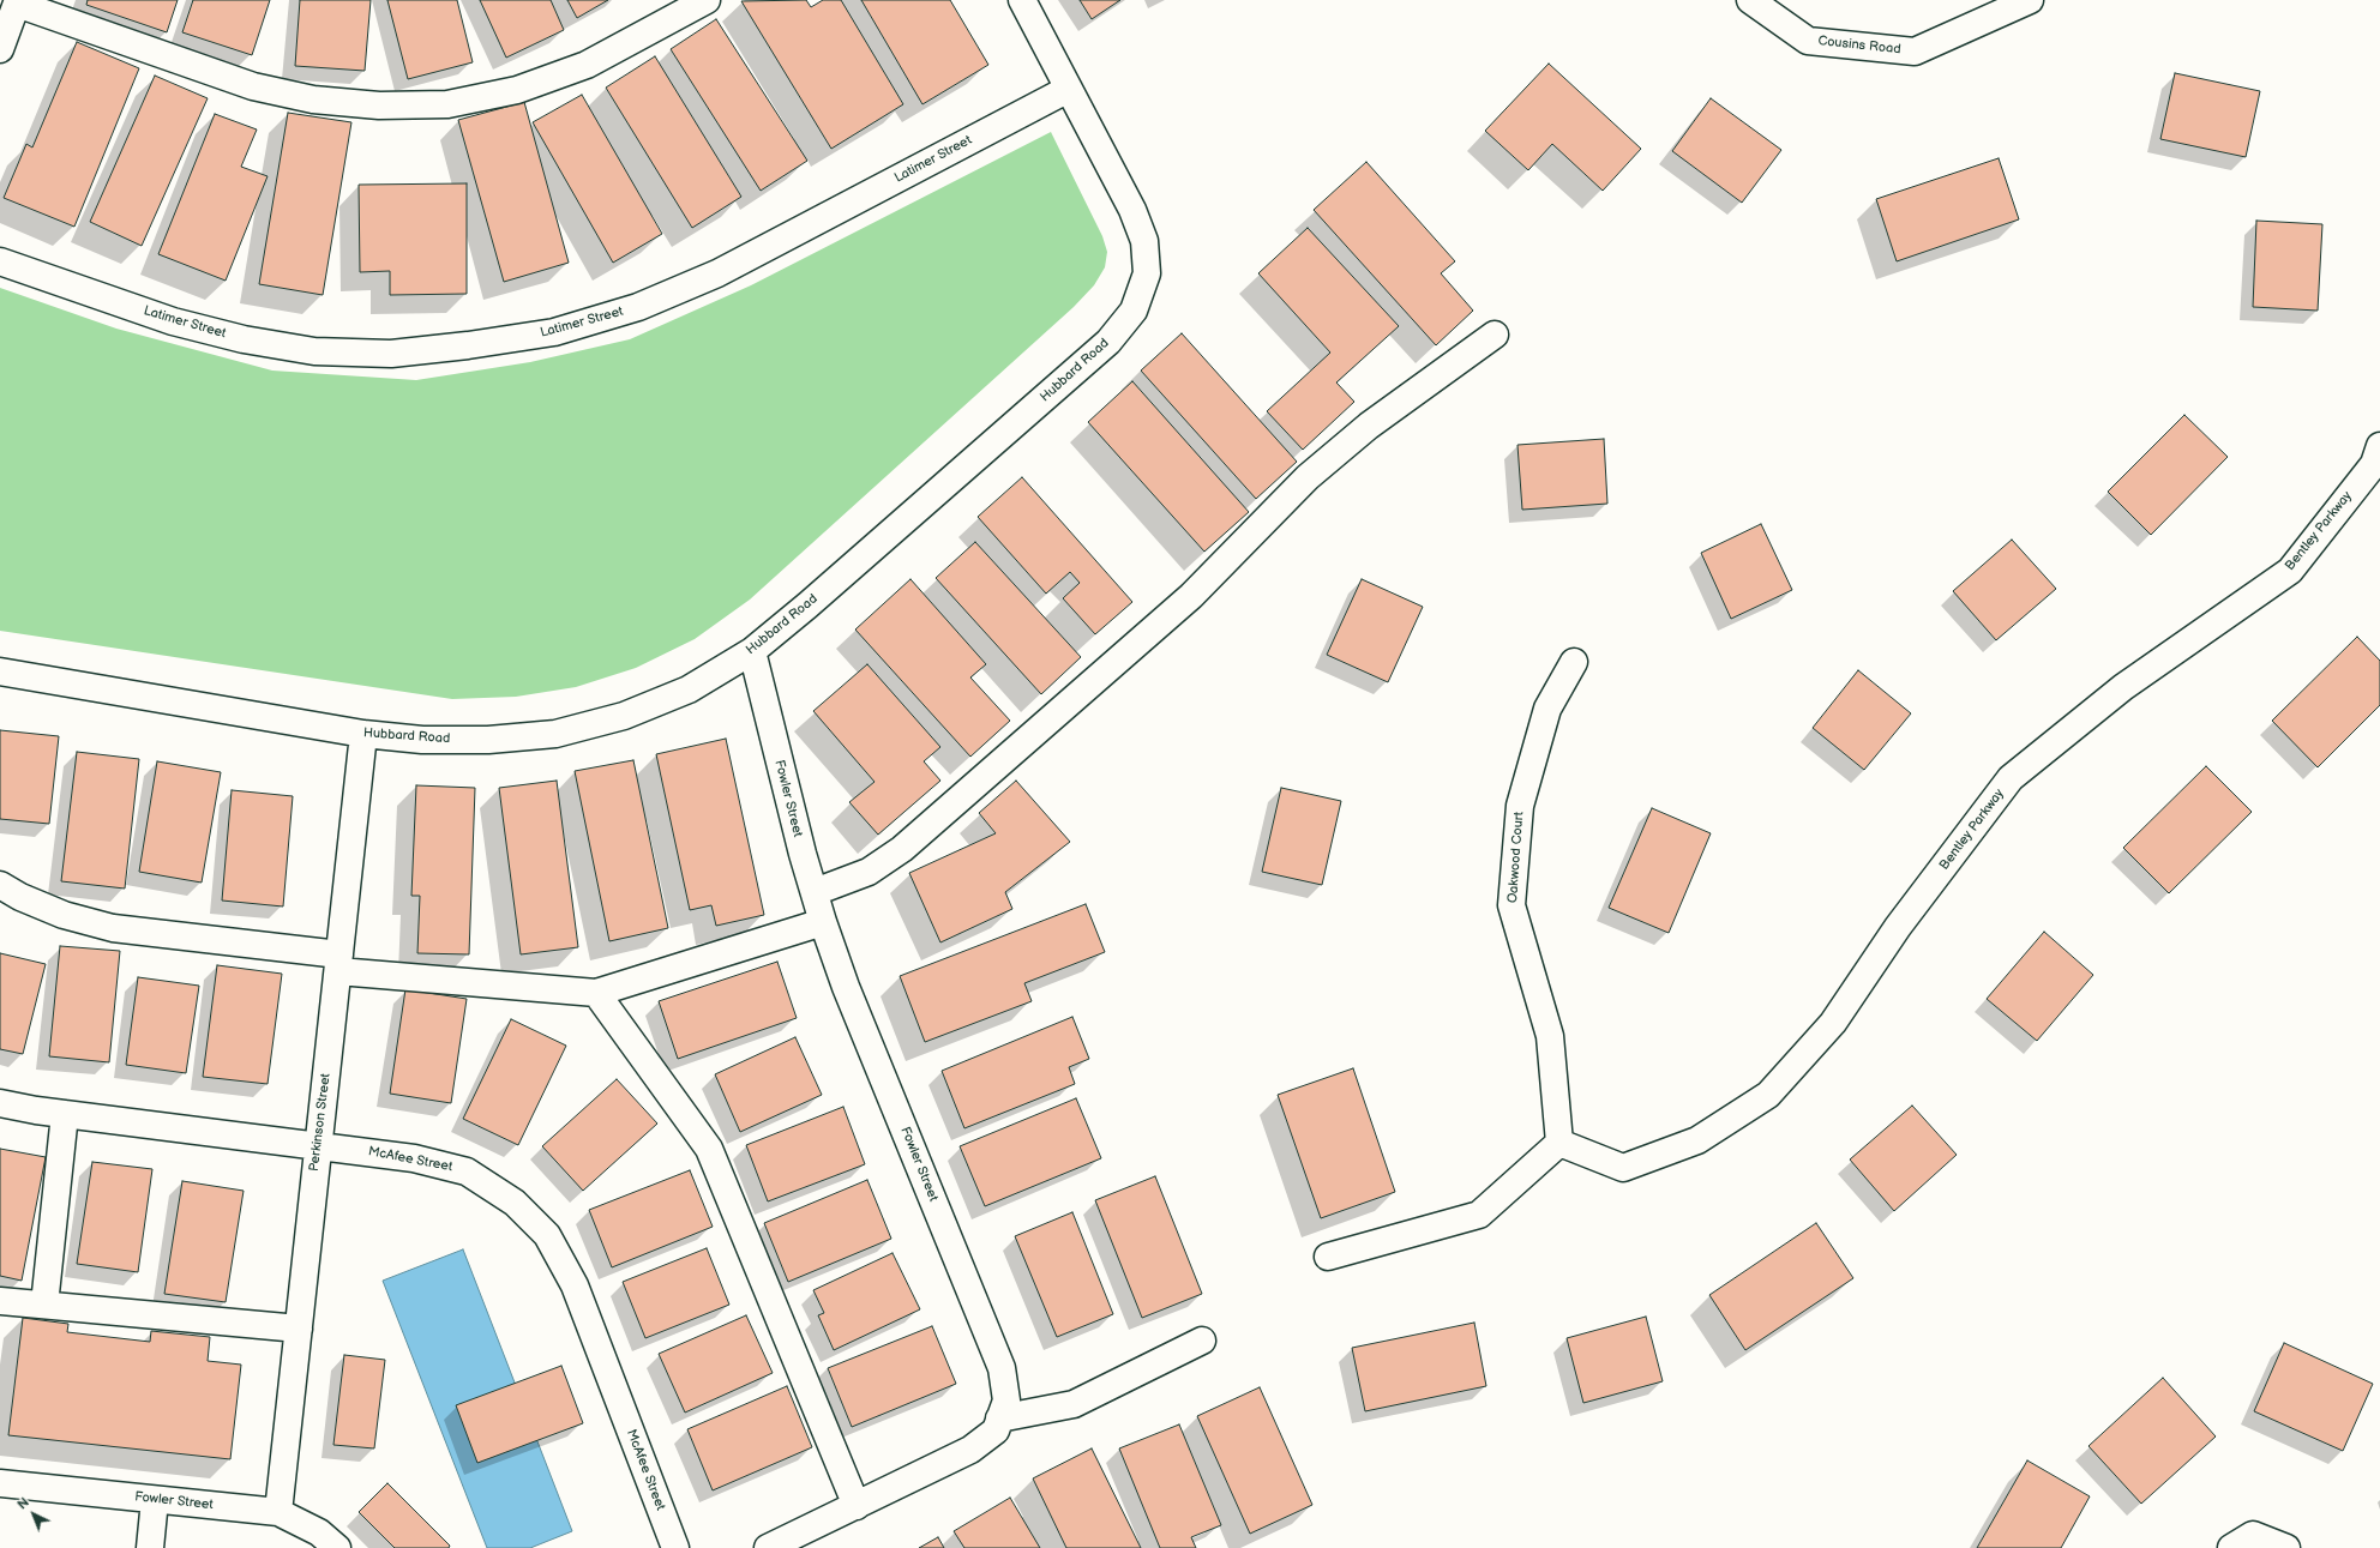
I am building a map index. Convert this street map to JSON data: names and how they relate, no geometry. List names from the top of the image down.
{
  "streets": {
    "street": [
      "Cousins Road",
      "Latimer Street",
      "Hubbard Road",
      "Bentley Parkway",
      "Fowler Street",
      "Oakwood Court",
      "Perkinson Street",
      "McAfee Street"
    ]
  },
  "crossings": [
    ["Latimer Street", "Hubbard Road"],
    ["Hubbard Road", "Fowler Street"],
    ["Hubbard Road", "Perkinson Street"],
    ["Bentley Parkway", "Oakwood Court"],
    ["Fowler Street", "Perkinson Street"],
    ["Perkinson Street", "McAfee Street"]
  ],
  "north": "top left"
}
